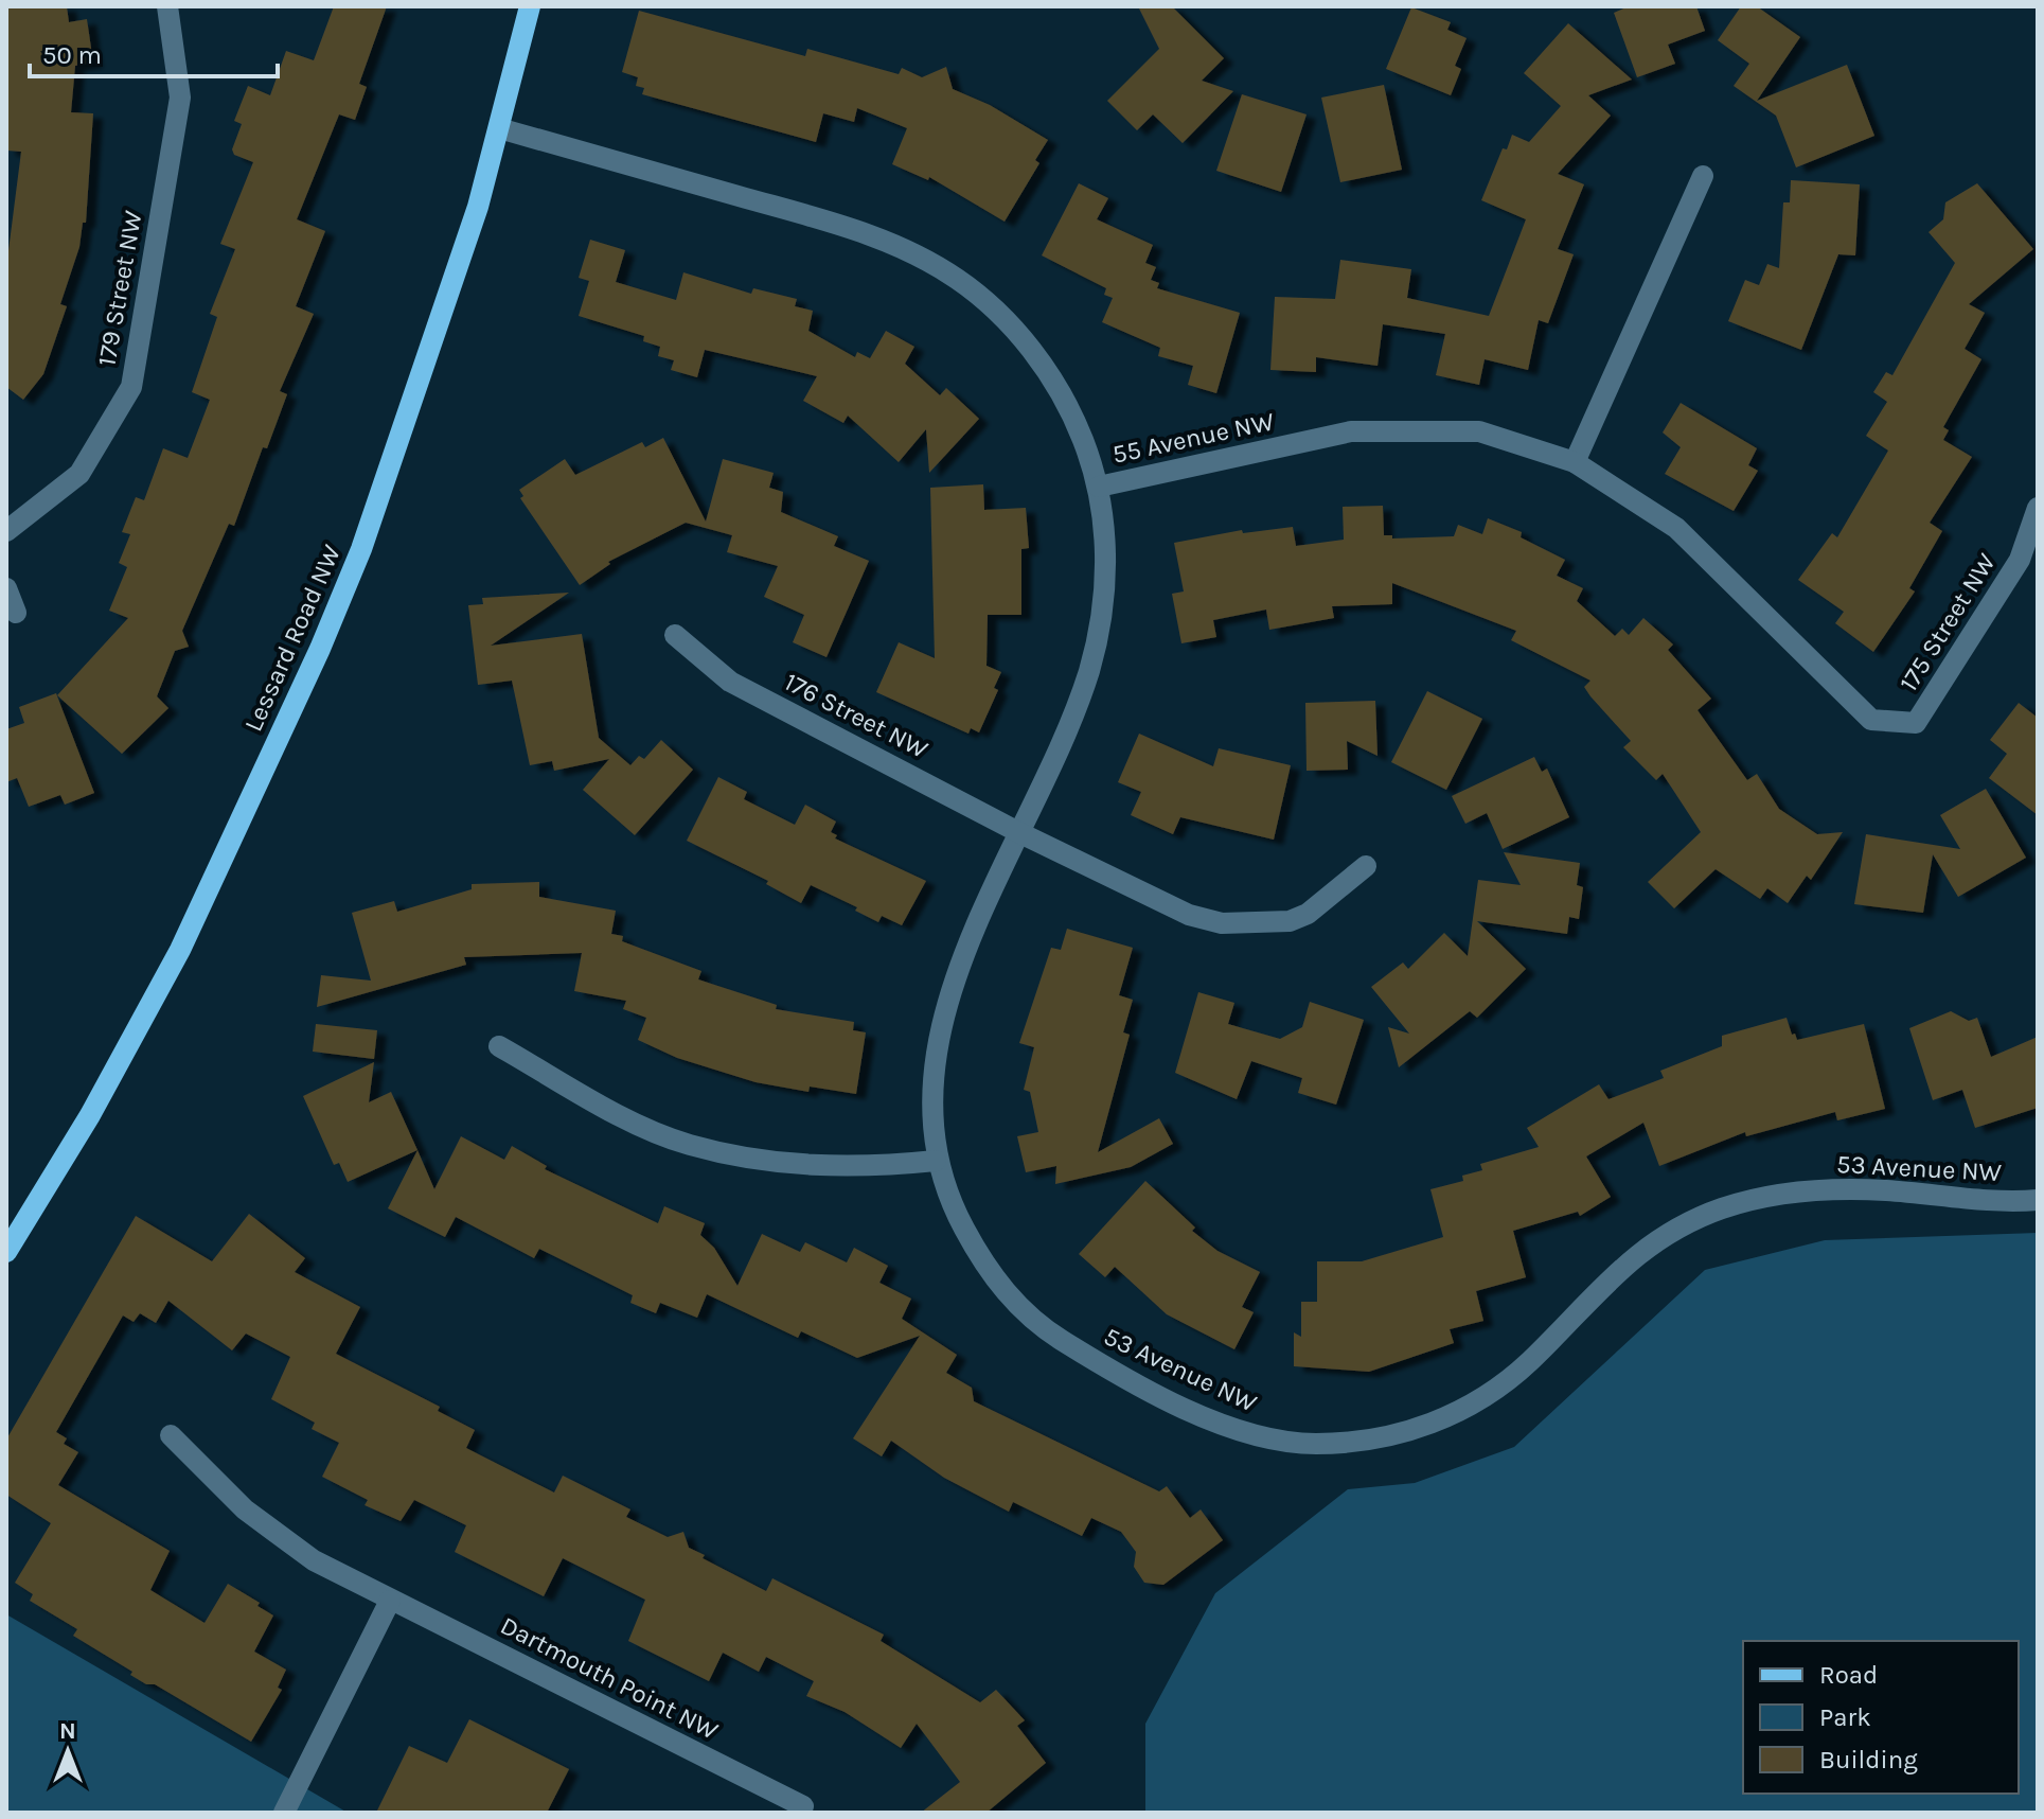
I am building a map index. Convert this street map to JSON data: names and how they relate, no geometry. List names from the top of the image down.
{
  "streets": {
    "main road": ["Lessard Road NW"],
    "street": [
      "179 Street NW",
      "55 Avenue NW",
      "175 Street NW",
      "176 Street NW",
      "53 Avenue NW",
      "Dartmouth Point NW"
    ]
  },
  "crossings": [
    ["55 Avenue NW", "175 Street NW"],
    ["55 Avenue NW", "Lessard Road NW"]
  ],
  "legend": ["Road", "Park", "Building"],
  "scale_bar": "50 m",
  "north": "top"
}
